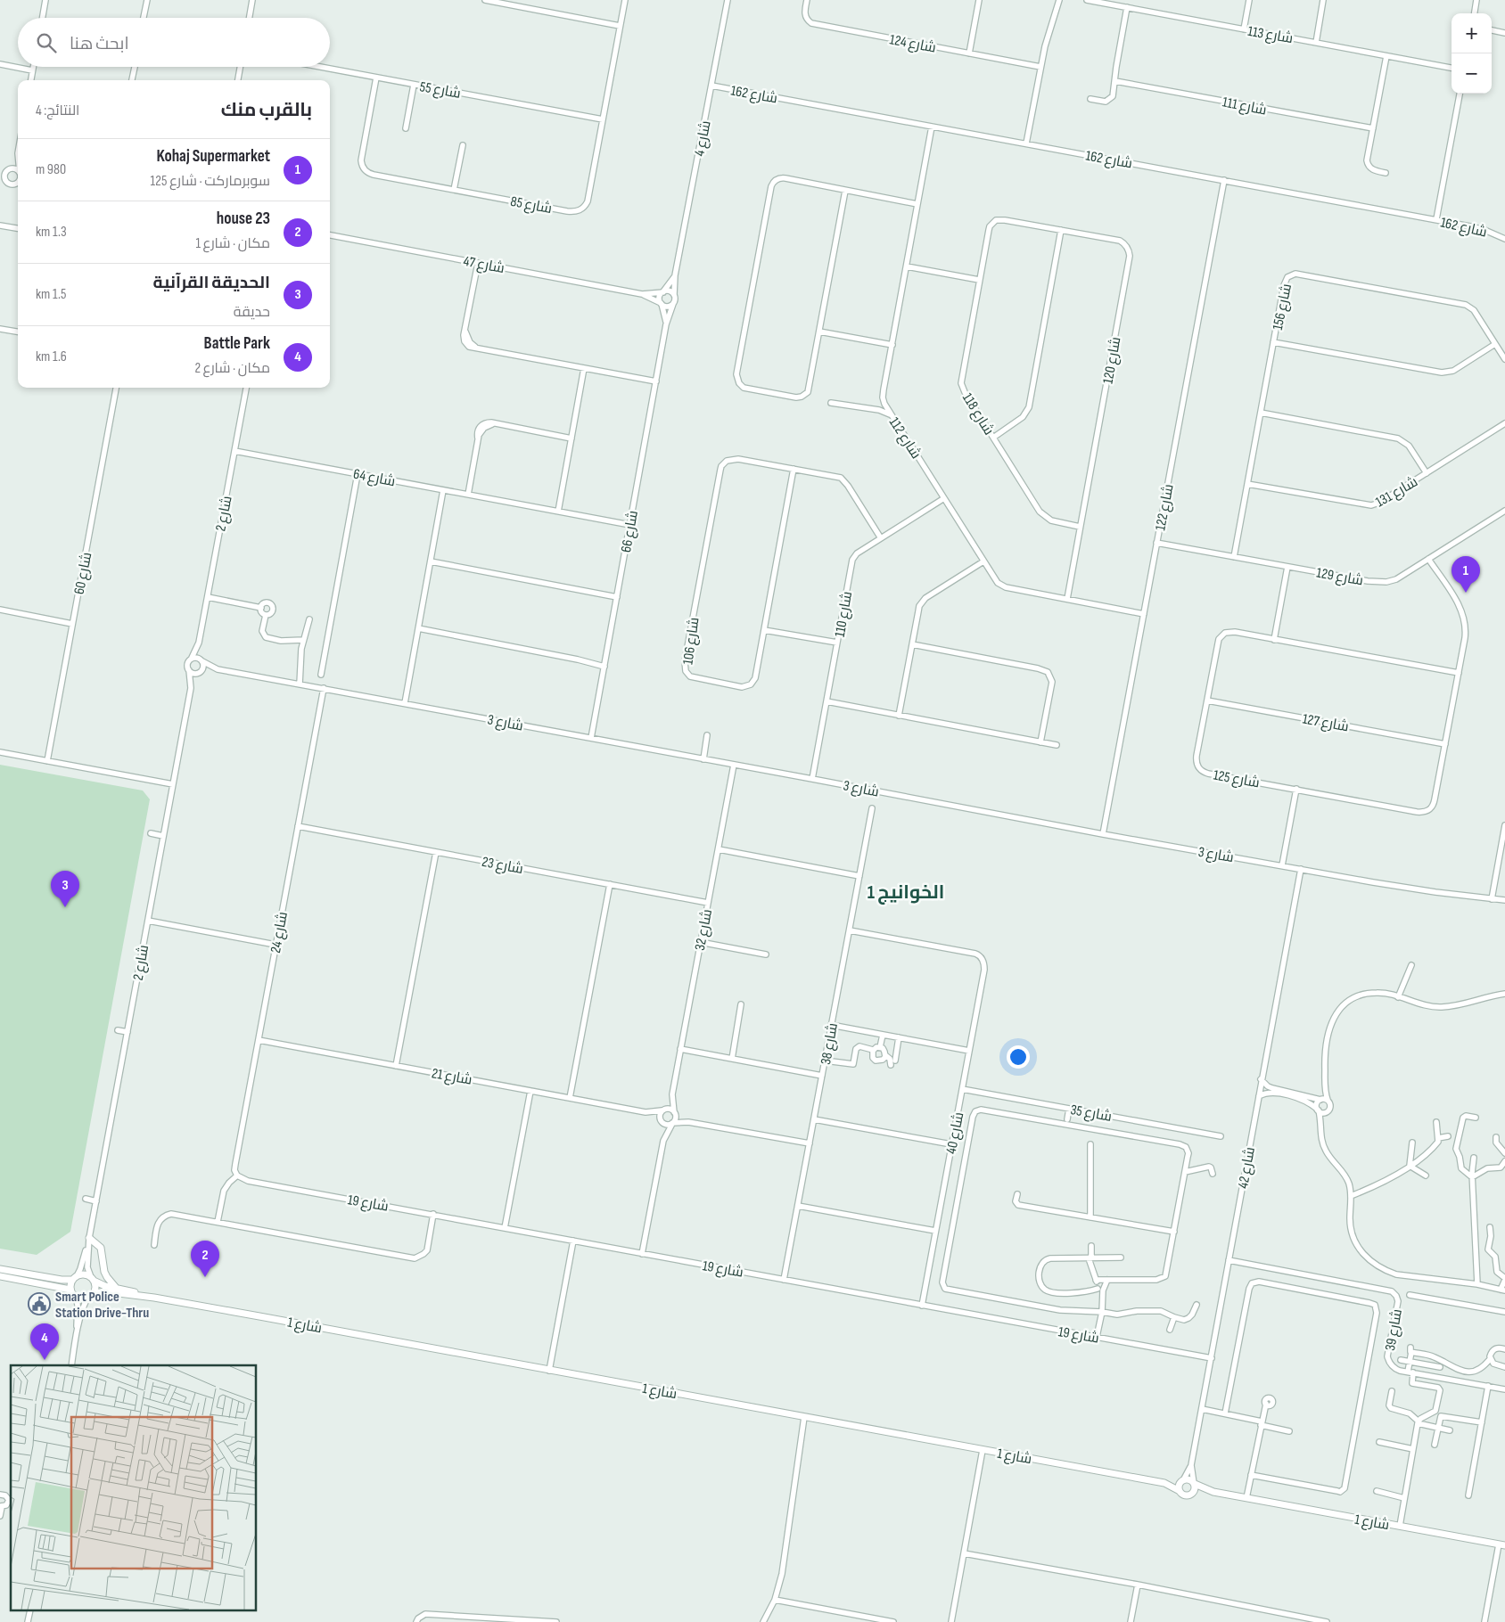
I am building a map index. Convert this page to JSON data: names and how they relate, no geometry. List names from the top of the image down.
{
  "streets": {
    "street": [
      "شارع 113",
      "شارع 124",
      "شارع 55",
      "شارع 162",
      "شارع 111",
      "شارع 4",
      "شارع 85",
      "شارع 47",
      "شارع 156",
      "شارع 120",
      "شارع 118",
      "شارع 112",
      "شارع 64",
      "شارع 131",
      "شارع 122",
      "شارع 2",
      "شارع 66",
      "شارع 60",
      "شارع 129",
      "شارع 110",
      "شارع 106",
      "شارع 3",
      "شارع 127",
      "شارع 125",
      "شارع 23",
      "شارع 32",
      "شارع 24",
      "شارع 38",
      "شارع 21",
      "شارع 35",
      "شارع 40",
      "شارع 42",
      "شارع 19",
      "شارع 1",
      "شارع 39"
    ]
  },
  "crossings": [
    ["شارع 55", "شارع 85"],
    ["شارع 162", "شارع 4"],
    ["شارع 162", "شارع 122"],
    ["شارع 4", "شارع 47"],
    ["شارع 4", "شارع 66"],
    ["شارع 47", "شارع 66"],
    ["شارع 156", "شارع 131"],
    ["شارع 156", "شارع 129"],
    ["شارع 120", "شارع 118"],
    ["شارع 120", "شارع 112"],
    ["شارع 112", "شارع 122"],
    ["شارع 112", "شارع 110"],
    ["شارع 64", "شارع 2"],
    ["شارع 64", "شارع 66"],
    ["شارع 122", "شارع 129"],
    ["شارع 122", "شارع 3"],
    ["شارع 2", "شارع 3"],
    ["شارع 2", "شارع 1"],
    ["شارع 66", "شارع 3"],
    ["شارع 129", "شارع 125"],
    ["شارع 110", "شارع 3"],
    ["شارع 3", "شارع 32"],
    ["شارع 3", "شارع 24"],
    ["شارع 3", "شارع 42"],
    ["شارع 127", "شارع 125"],
    ["شارع 23", "شارع 32"],
    ["شارع 23", "شارع 24"],
    ["شارع 32", "شارع 21"],
    ["شارع 24", "شارع 21"],
    ["شارع 24", "شارع 19"],
    ["شارع 38", "شارع 40"],
    ["شارع 38", "شارع 19"],
    ["شارع 35", "شارع 40"],
    ["شارع 40", "شارع 19"],
    ["شارع 42", "شارع 19"],
    ["شارع 42", "شارع 1"],
    ["شارع 42", "شارع 39"]
  ],
  "districts": ["الخوانيج 1"],
  "places": {
    "public building": ["Smart Police Station Drive-Thru"]
  },
  "page": {
    "map_buttons": ["+", "−"],
    "search": "ابحث هنا",
    "heading": ["بالقرب منك", "النتائج: 4"],
    "list": [
      {
        "mark": "1",
        "name": "Kohaj Supermarket",
        "note": "سوبرماركت · شارع 125",
        "value": "980 m"
      },
      {
        "mark": "2",
        "name": "house 23",
        "note": "مكان · شارع 1",
        "value": "1.3 km"
      },
      {
        "mark": "3",
        "name": "الحديقة القرآنية",
        "note": "حديقة",
        "value": "1.5 km"
      },
      {
        "mark": "4",
        "name": "Battle Park",
        "note": "مكان · شارع 2",
        "value": "1.6 km"
      }
    ],
    "pins": [
      "1",
      "3",
      "2",
      "4"
    ]
  }
}
